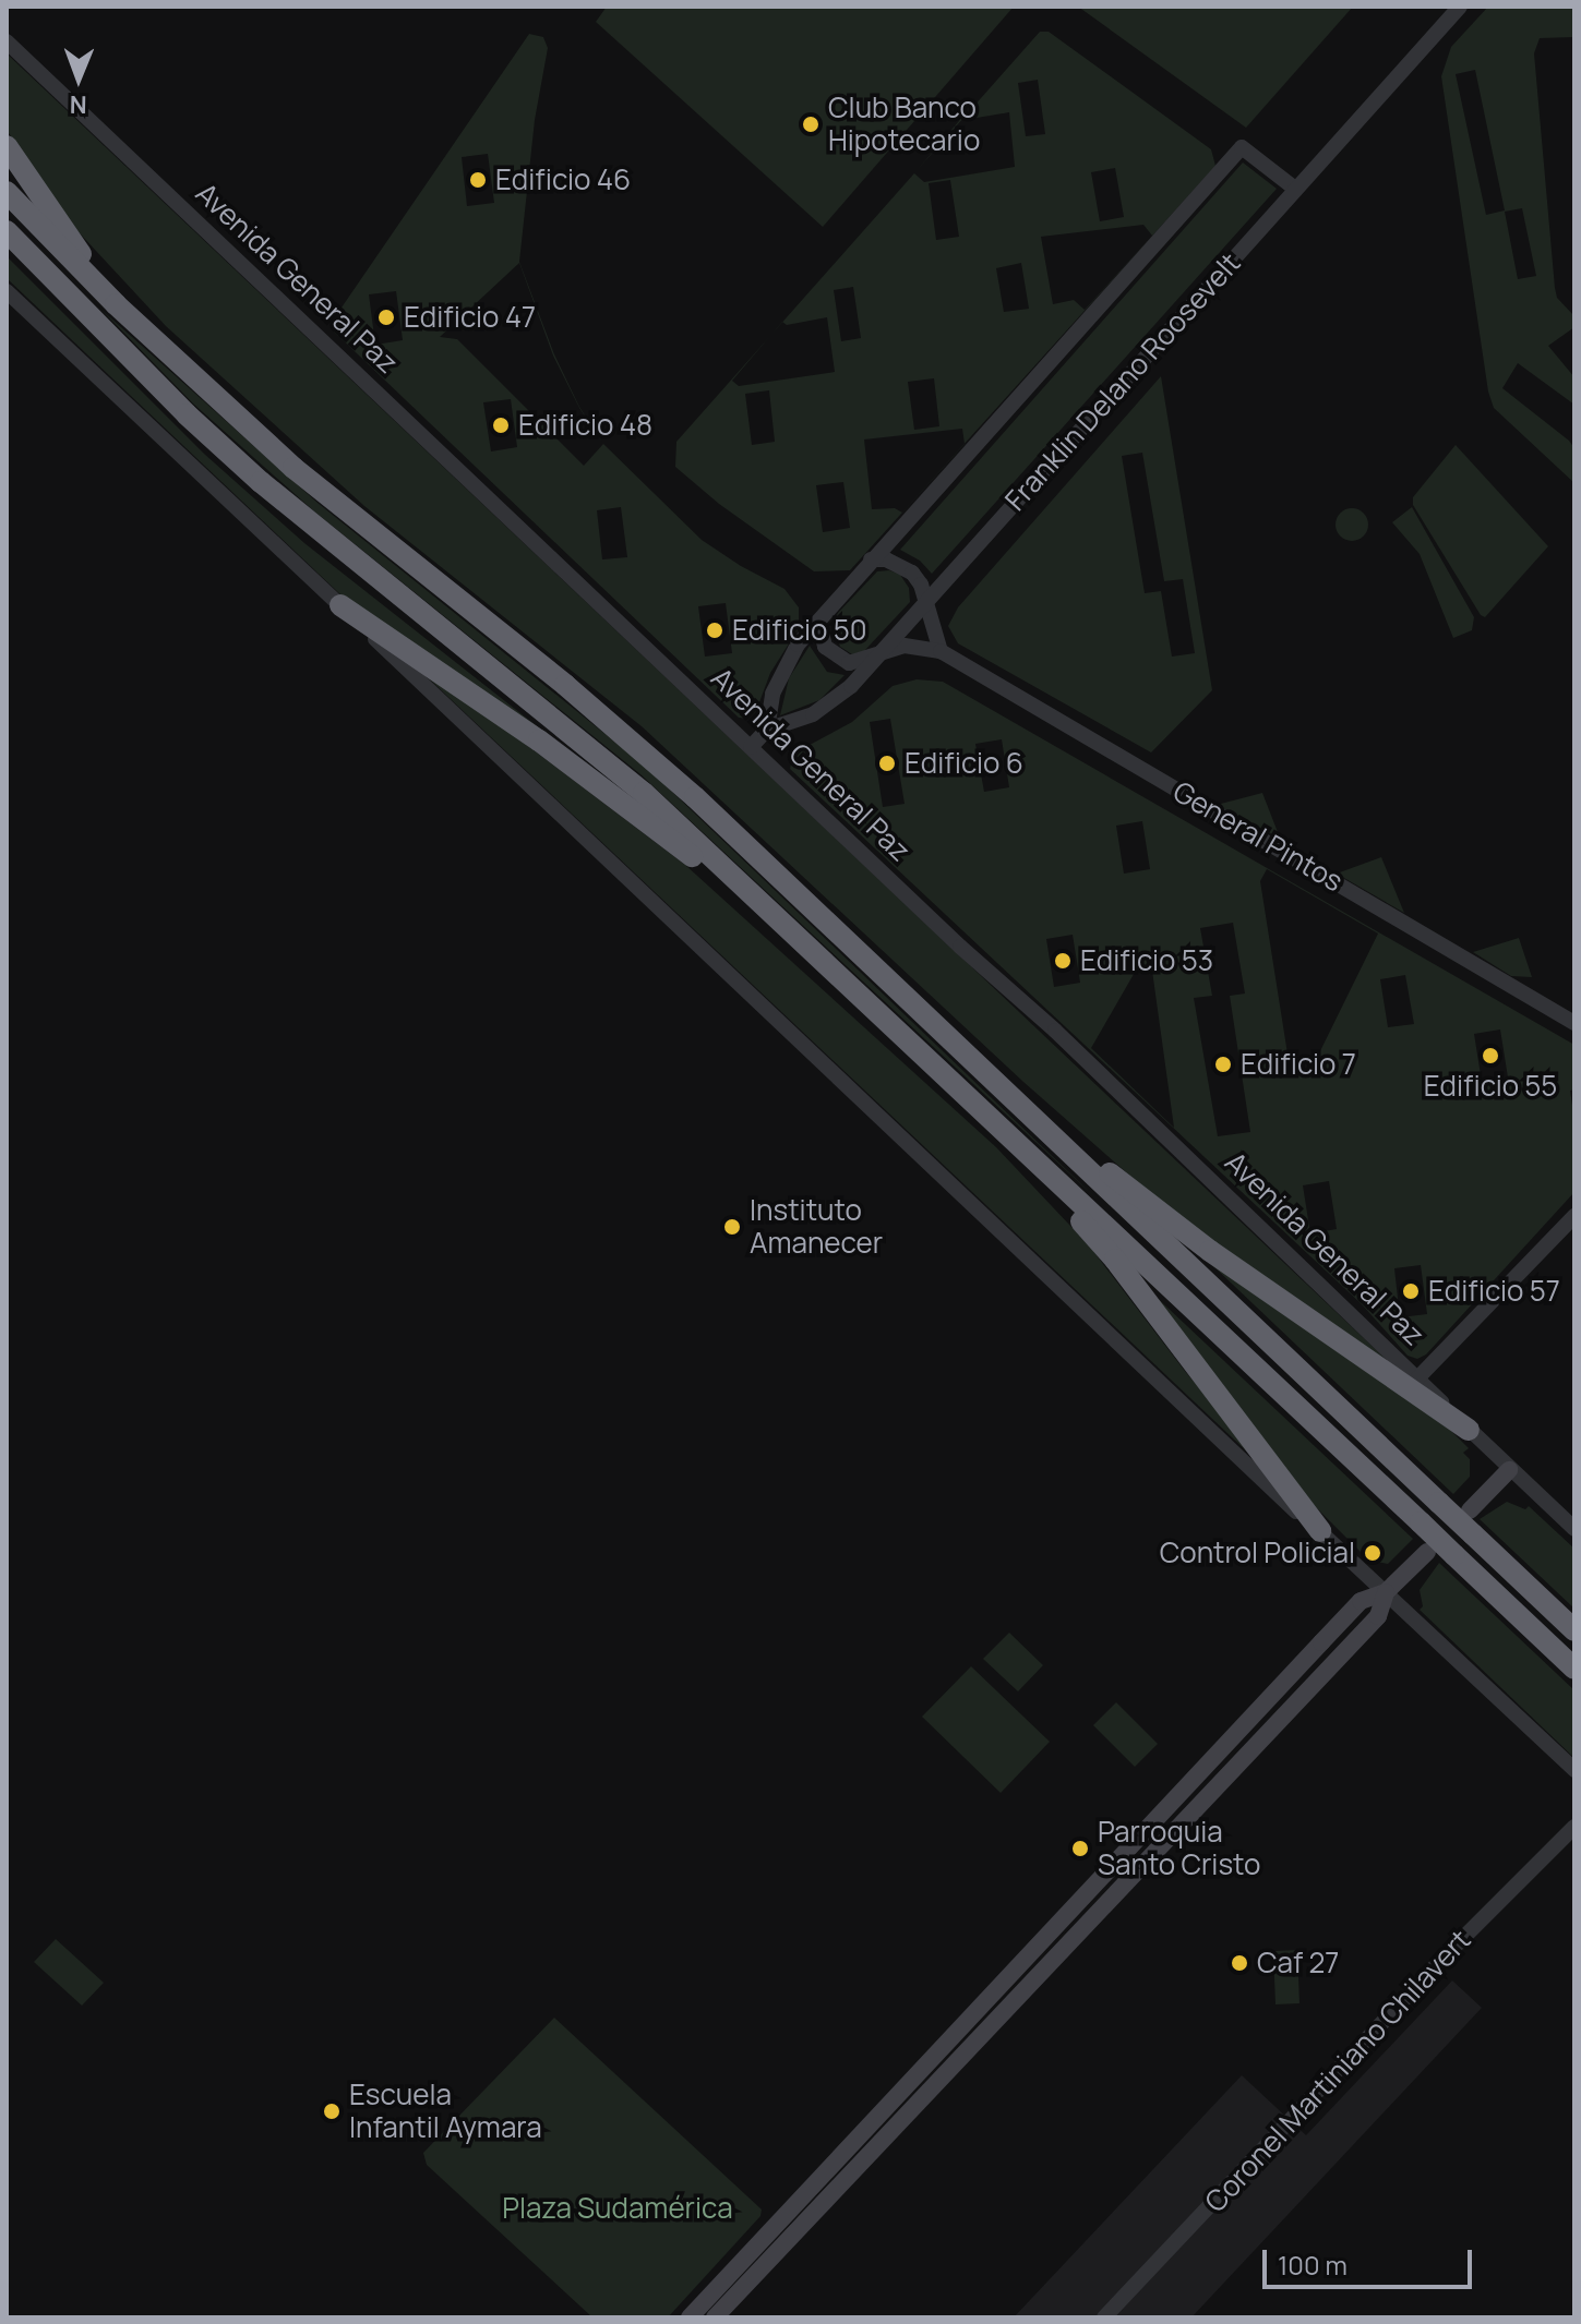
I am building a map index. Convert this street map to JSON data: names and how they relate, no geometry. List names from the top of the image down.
{
  "streets": {
    "street": [
      "Avenida General Paz",
      "Franklin Delano Roosevelt",
      "General Pintos",
      "Coronel Martiniano Chilavert"
    ]
  },
  "crossings": [
    ["Avenida General Paz", "Franklin Delano Roosevelt"],
    ["Franklin Delano Roosevelt", "General Pintos"]
  ],
  "parks": ["Plaza Sudamérica"],
  "places": [
    "Club Banco Hipotecario",
    "Edificio 46",
    "Edificio 47",
    "Edificio 48",
    "Edificio 50",
    "Edificio 6",
    "Edificio 53",
    "Edificio 55",
    "Edificio 7",
    "Instituto Amanecer",
    "Edificio 57",
    "Control Policial",
    "Parroquia Santo Cristo",
    "Caf 27",
    "Escuela Infantil Aymara"
  ],
  "scale_bar": "100 m",
  "north": "bottom"
}
